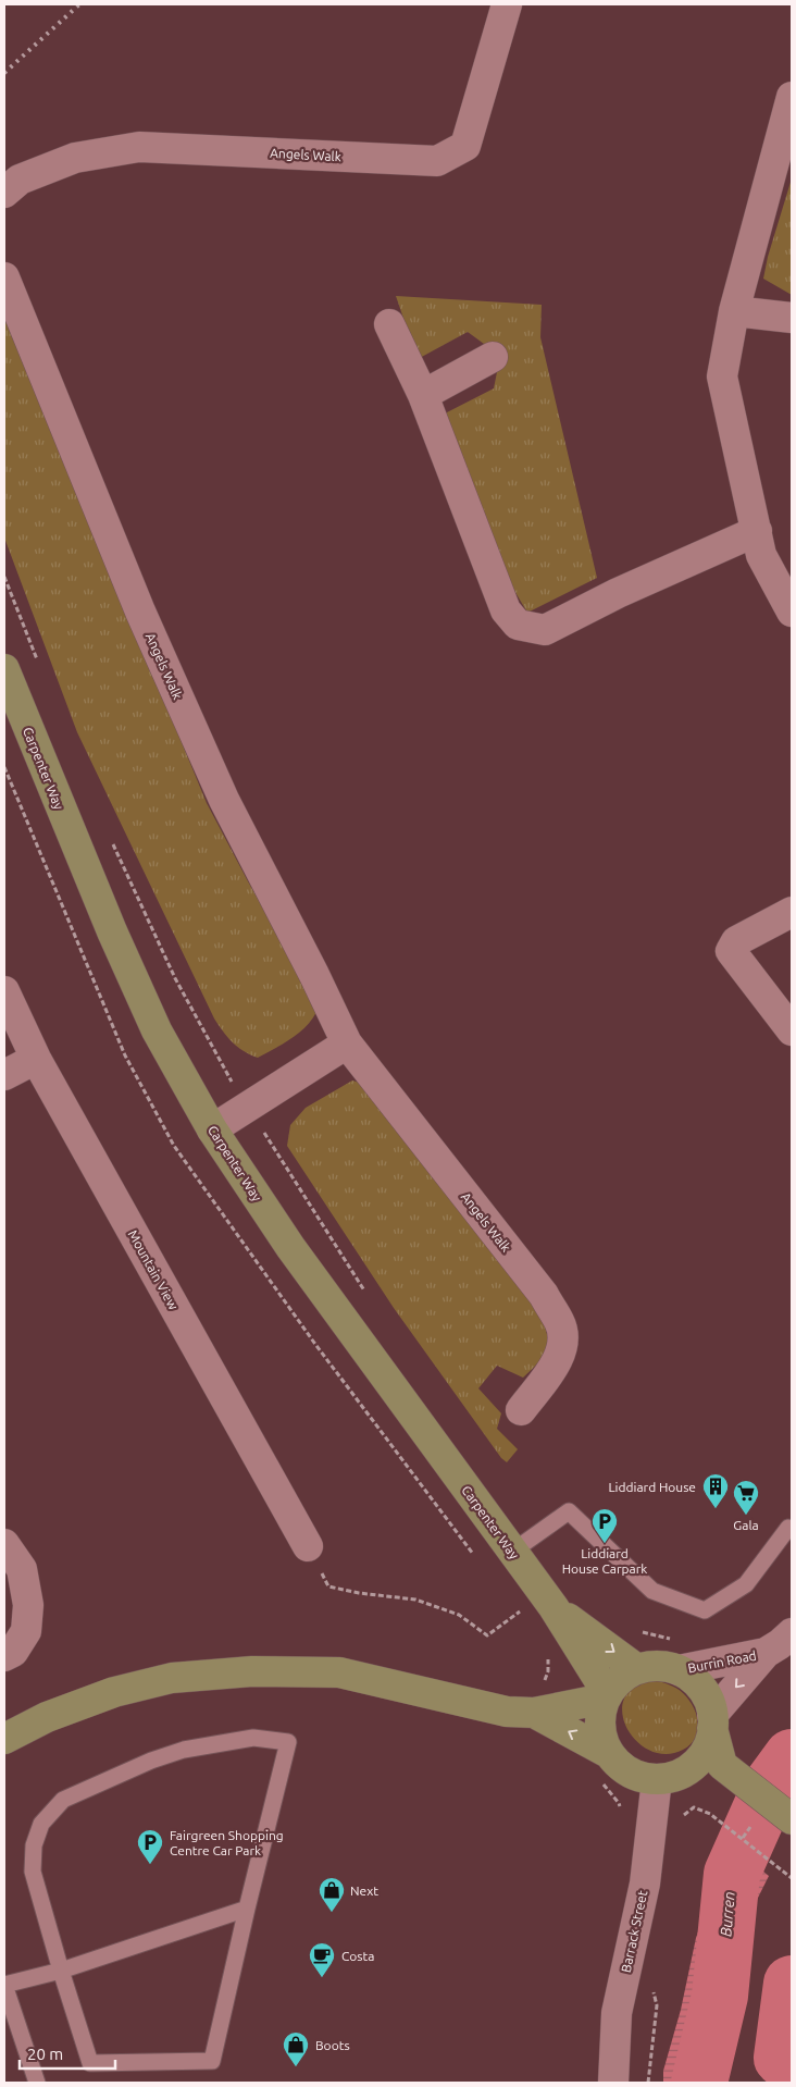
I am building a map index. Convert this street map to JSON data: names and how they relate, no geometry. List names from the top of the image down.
{
  "streets": {
    "street": [
      "Angels Walk",
      "Carpenter Way",
      "Mountain View",
      "Burrin Road",
      "Barrack Street"
    ]
  },
  "crossings": [
    ["Carpenter Way", "Burrin Road"],
    ["Carpenter Way", "Barrack Street"],
    ["Burrin Road", "Barrack Street"]
  ],
  "one_way": ["Burrin Road"],
  "water": ["Burren"],
  "places": {
    "building": ["Liddiard House"],
    "supermarket": ["Gala"],
    "parking": ["Liddiard House Carpark", "Fairgreen Shopping Centre Car Park"],
    "shop": ["Next", "Boots"],
    "cafe": ["Costa"]
  },
  "scale_bar": "20 m"
}
